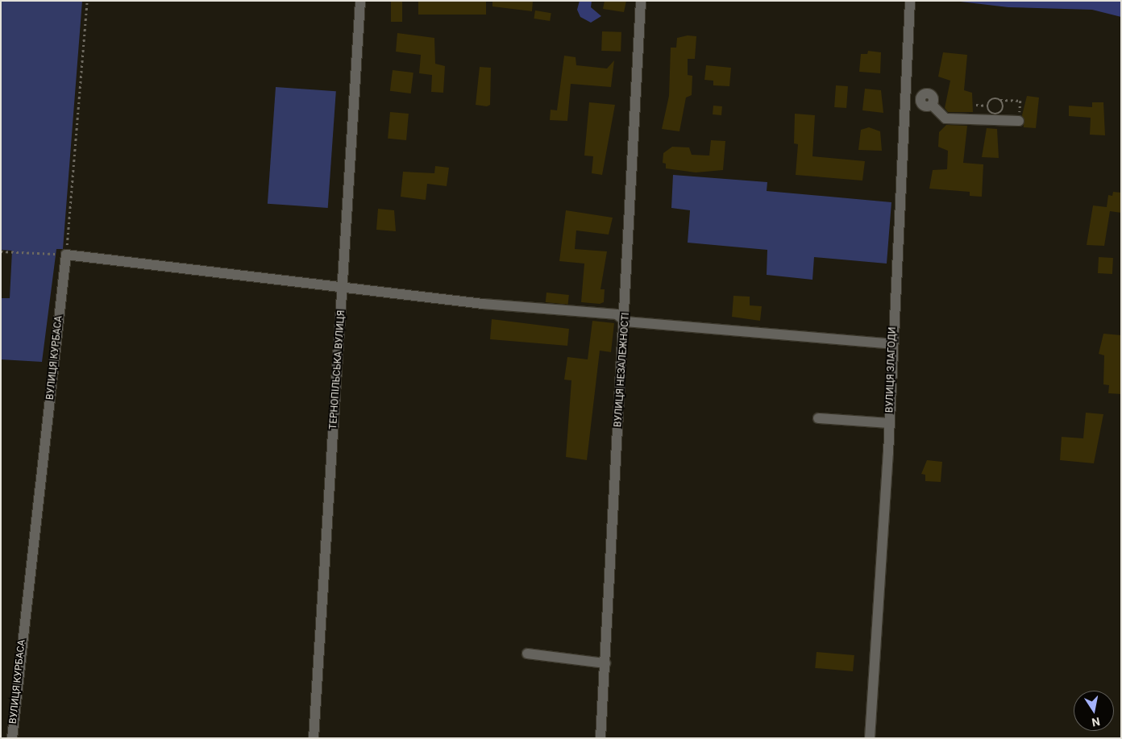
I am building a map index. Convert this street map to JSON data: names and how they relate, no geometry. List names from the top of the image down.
{
  "streets": {
    "street": [
      "ВУЛИЦЯ КУРБАСА",
      "ТЕРНОПІЛЬСЬКА ВУЛИЦЯ",
      "ВУЛИЦЯ НЕЗАЛЕЖНОСТІ",
      "ВУЛИЦЯ ЗЛАГОДИ"
    ]
  },
  "north": "bottom"
}
